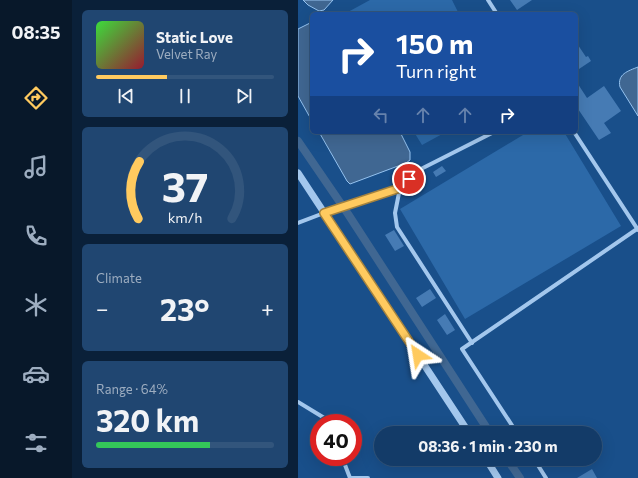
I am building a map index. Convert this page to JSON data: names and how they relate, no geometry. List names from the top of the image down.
{
  "page": {
    "tabs": "08:35",
    "turn": ["150 m", "Turn right"],
    "song": ["Static Love", "Velvet Ray"],
    "tile": [
      "Climate",
      ["Range · 64%", "320 km"]
    ],
    "heat": ["−", "23°", "+"],
    "limit": "40",
    "trip": "08:36 · 1 min · 230 m",
    "gauge": ["37", "km/h"]
  }
}
